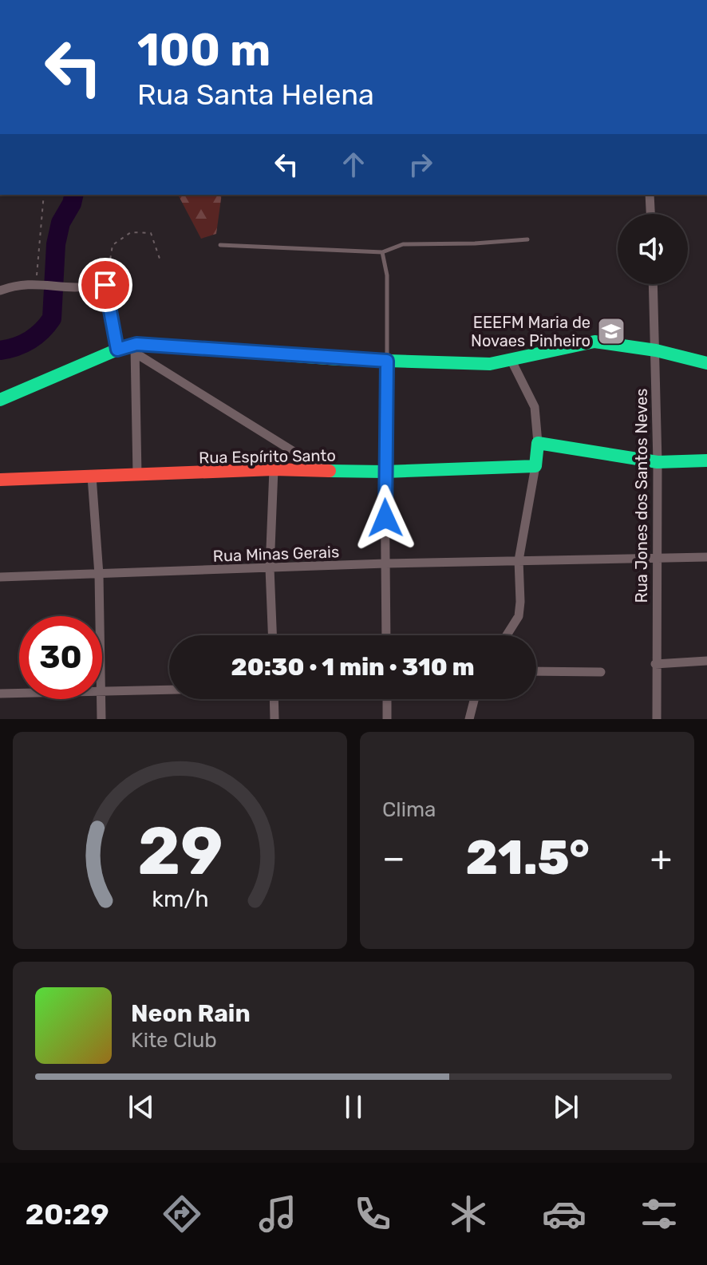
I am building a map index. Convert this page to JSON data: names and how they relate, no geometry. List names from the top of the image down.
{
  "streets": {
    "street": ["Rua Espírito Santo", "Rua Jones dos Santos Neves", "Rua Minas Gerais"]
  },
  "crossings": [
    ["Rua Jones dos Santos Neves", "Rua Minas Gerais"]
  ],
  "places": {
    "school or university": ["EEEFM Maria de Novaes Pinheiro"]
  },
  "page": {
    "turn": ["100 m", "Rua Santa Helena"],
    "limit": "30",
    "trip": "20:30 · 1 min · 310 m",
    "tile": "Clima",
    "heat": ["−", "21.5°", "+"],
    "song": ["Neon Rain", "Kite Club"],
    "tabs": "20:29",
    "gauge": ["29", "km/h"]
  }
}
